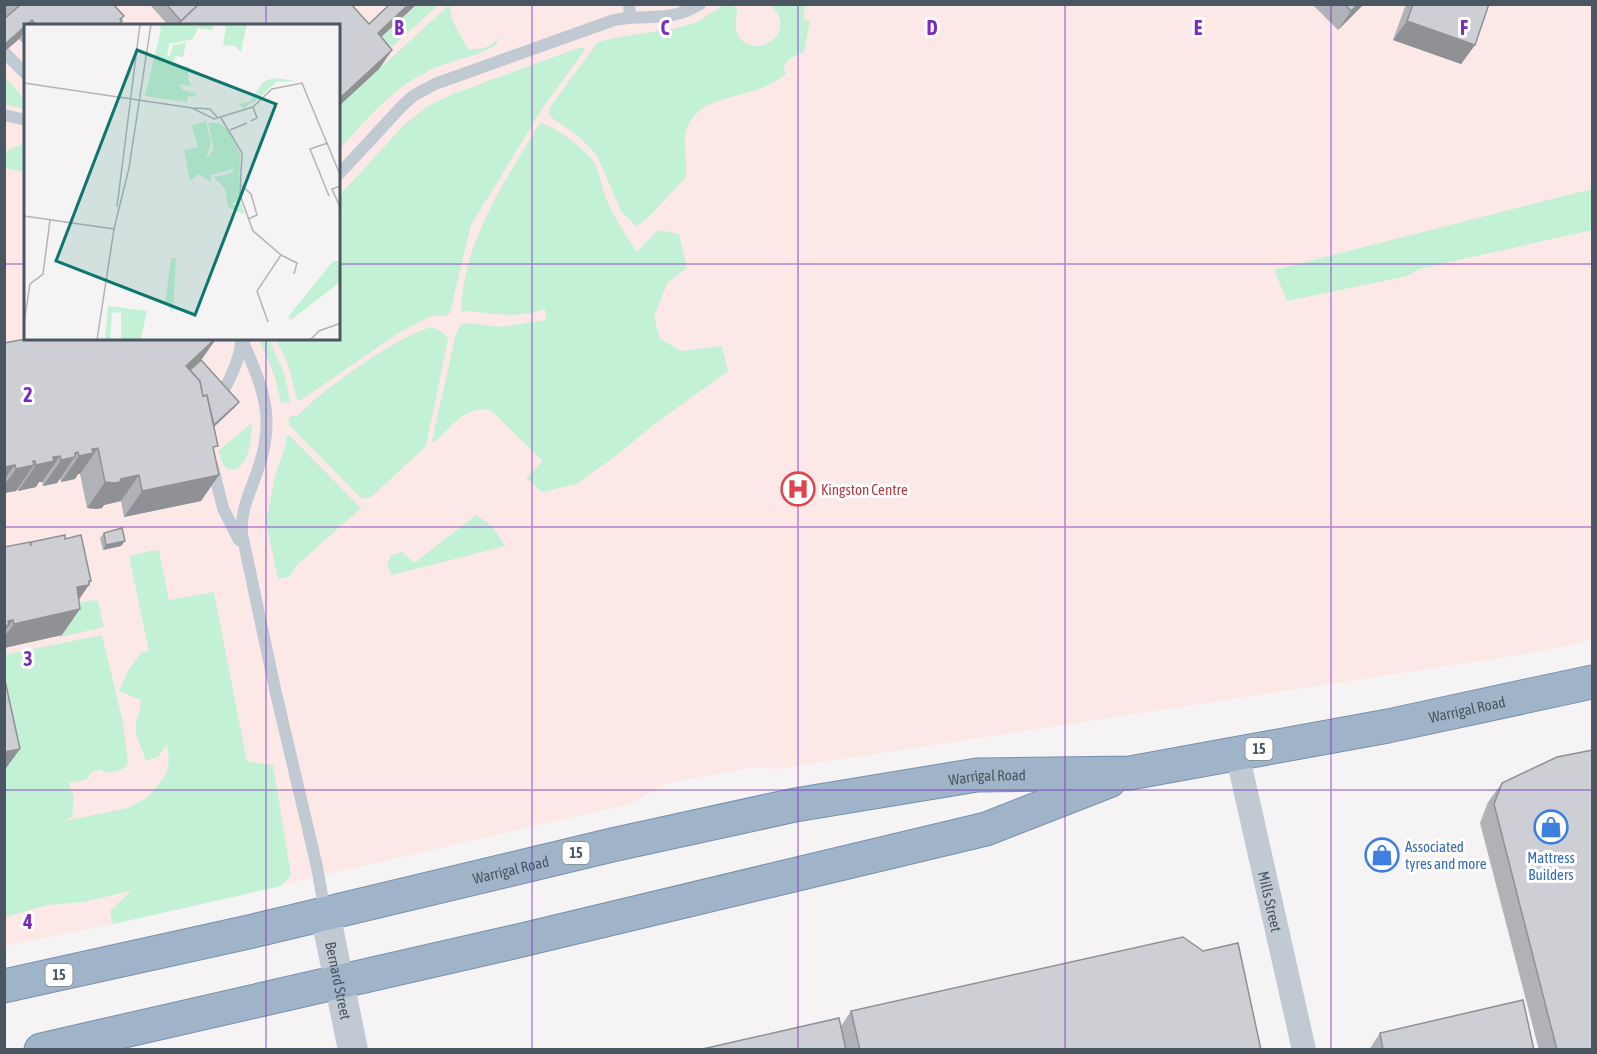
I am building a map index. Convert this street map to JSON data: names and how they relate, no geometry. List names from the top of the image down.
{
  "streets": {
    "highway": ["Warrigal Road", "15"],
    "street": ["Mills Street", "Bernard Street"]
  },
  "crossings": [
    ["Warrigal Road", "Mills Street"],
    ["Warrigal Road", "Bernard Street"]
  ],
  "places": {
    "hospital": ["Kingston Centre"],
    "shop": ["Mattress Builders", "Associated tyres and more"]
  },
  "grid": {
    "columns": [
      "B",
      "C",
      "D",
      "E",
      "F"
    ],
    "rows": ["2", "3", "4"]
  }
}
